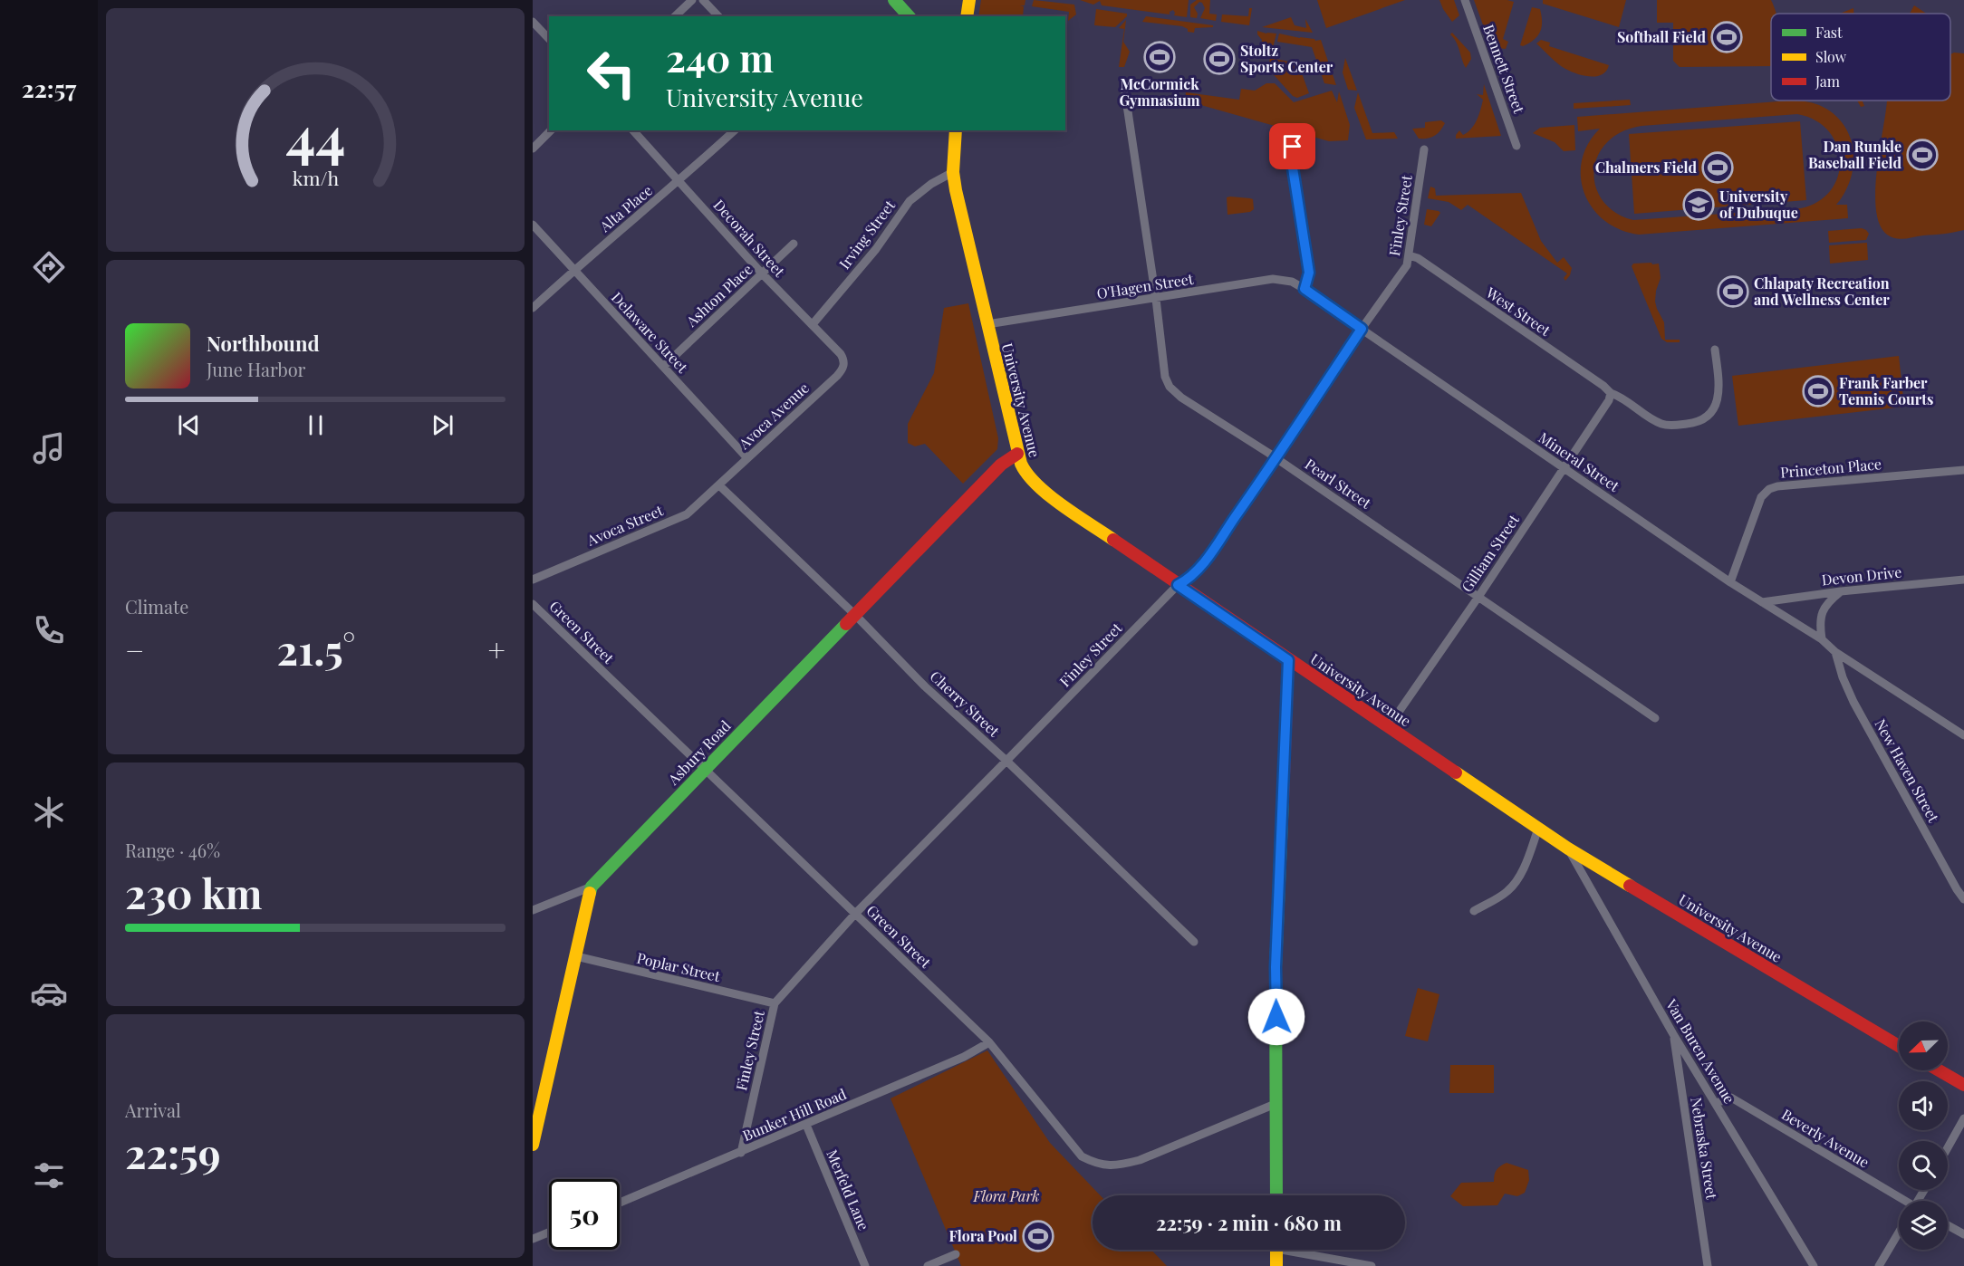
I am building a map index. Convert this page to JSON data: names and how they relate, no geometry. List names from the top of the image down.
{
  "streets": {
    "main road": ["University Avenue", "Asbury Road"],
    "street": [
      "Bennett Street",
      "Alta Place",
      "Finley Street",
      "Irving Street",
      "Decorah Street",
      "O'Hagen Street",
      "Ashton Place",
      "West Street",
      "Delaware Street",
      "Avoca Avenue",
      "Mineral Street",
      "Princeton Place",
      "Pearl Street",
      "Avoca Street",
      "Gilliam Street",
      "Devon Drive",
      "Green Street",
      "Cherry Street",
      "New Haven Street",
      "Poplar Street",
      "Van Buren Avenue",
      "Bunker Hill Road",
      "Beverly Avenue",
      "Nebraska Street",
      "Merfeld Lane"
    ]
  },
  "crossings": [
    ["Alta Place", "Decorah Street"],
    ["Alta Place", "Delaware Street"],
    ["Finley Street", "West Street"],
    ["Finley Street", "University Avenue"],
    ["Finley Street", "Mineral Street"],
    ["Finley Street", "Pearl Street"],
    ["Finley Street", "Green Street"],
    ["Finley Street", "Cherry Street"],
    ["Finley Street", "Poplar Street"],
    ["Finley Street", "Bunker Hill Road"],
    ["Irving Street", "Decorah Street"],
    ["Irving Street", "University Avenue"],
    ["Decorah Street", "Ashton Place"],
    ["Decorah Street", "Avoca Avenue"],
    ["O'Hagen Street", "University Avenue"],
    ["O'Hagen Street", "Mineral Street"],
    ["O'Hagen Street", "Pearl Street"],
    ["Ashton Place", "Delaware Street"],
    ["West Street", "Gilliam Street"],
    ["Delaware Street", "Avoca Avenue"],
    ["University Avenue", "Gilliam Street"],
    ["University Avenue", "Asbury Road"],
    ["University Avenue", "Van Buren Avenue"],
    ["Avoca Avenue", "Avoca Street"],
    ["Avoca Avenue", "Cherry Street"],
    ["Mineral Street", "Princeton Place"],
    ["Mineral Street", "Gilliam Street"],
    ["Mineral Street", "Devon Drive"],
    ["Mineral Street", "New Haven Street"],
    ["Pearl Street", "Gilliam Street"],
    ["Avoca Street", "Cherry Street"],
    ["Green Street", "Asbury Road"],
    ["Green Street", "Bunker Hill Road"],
    ["Cherry Street", "Asbury Road"],
    ["Van Buren Avenue", "Beverly Avenue"],
    ["Van Buren Avenue", "Nebraska Street"],
    ["Bunker Hill Road", "Merfeld Lane"]
  ],
  "parks": ["Flora Park"],
  "places": {
    "sports": [
      "Softball Field",
      "McCormick Gymnasium",
      "Stoltz Sports Center",
      "Dan Runkle Baseball Field",
      "Chalmers Field",
      "Chlapaty Recreation and Wellness Center",
      "Frank Farber Tennis Courts",
      "Flora Pool"
    ],
    "school or university": ["University of Dubuque"]
  },
  "legend": ["Fast", "Slow", "Jam"],
  "north": "bottom left",
  "page": {
    "tabs": "22:57",
    "turn": ["240 m", "University Avenue"],
    "song": ["Northbound", "June Harbor"],
    "tile": [
      "Climate",
      ["Range · 46%", "230 km"],
      ["Arrival", "22:59"]
    ],
    "heat": ["−", "21.5°", "+"],
    "limit": "50",
    "trip": "22:59 · 2 min · 680 m",
    "gauge": ["44", "km/h"]
  }
}
